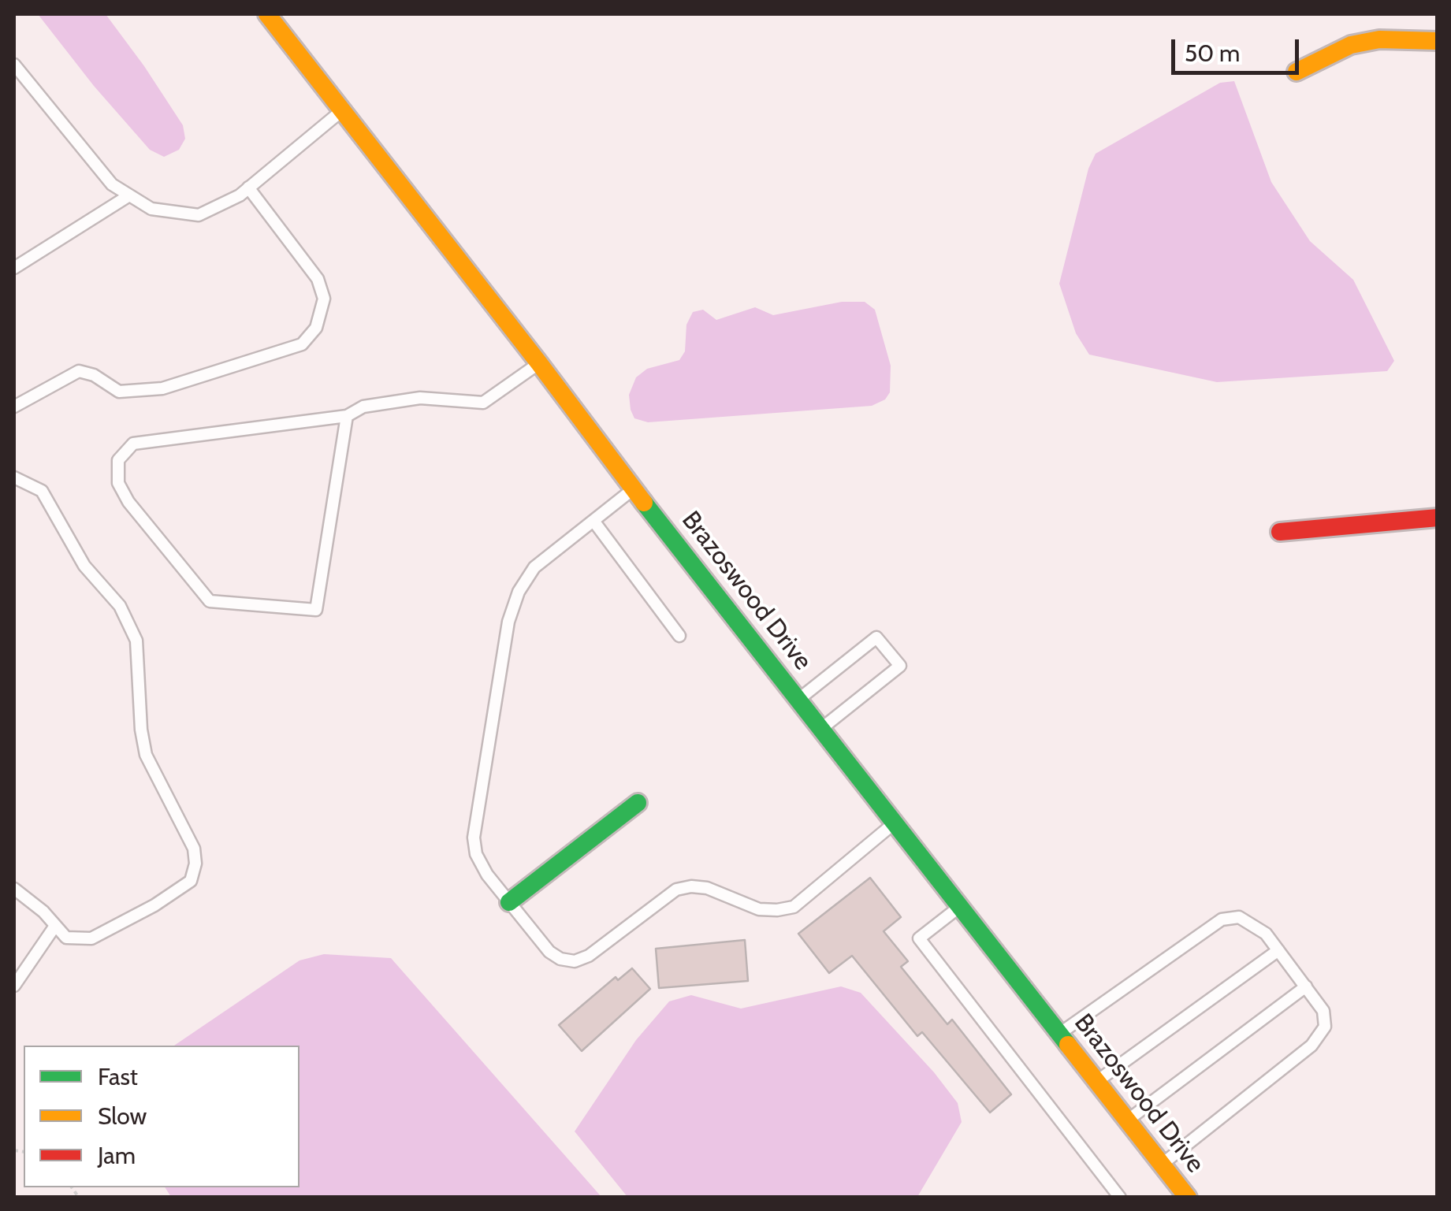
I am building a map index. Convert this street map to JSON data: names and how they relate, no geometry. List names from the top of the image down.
{
  "streets": {
    "street": ["Brazoswood Drive"]
  },
  "legend": ["Fast", "Slow", "Jam"],
  "scale_bar": "50 m"
}
